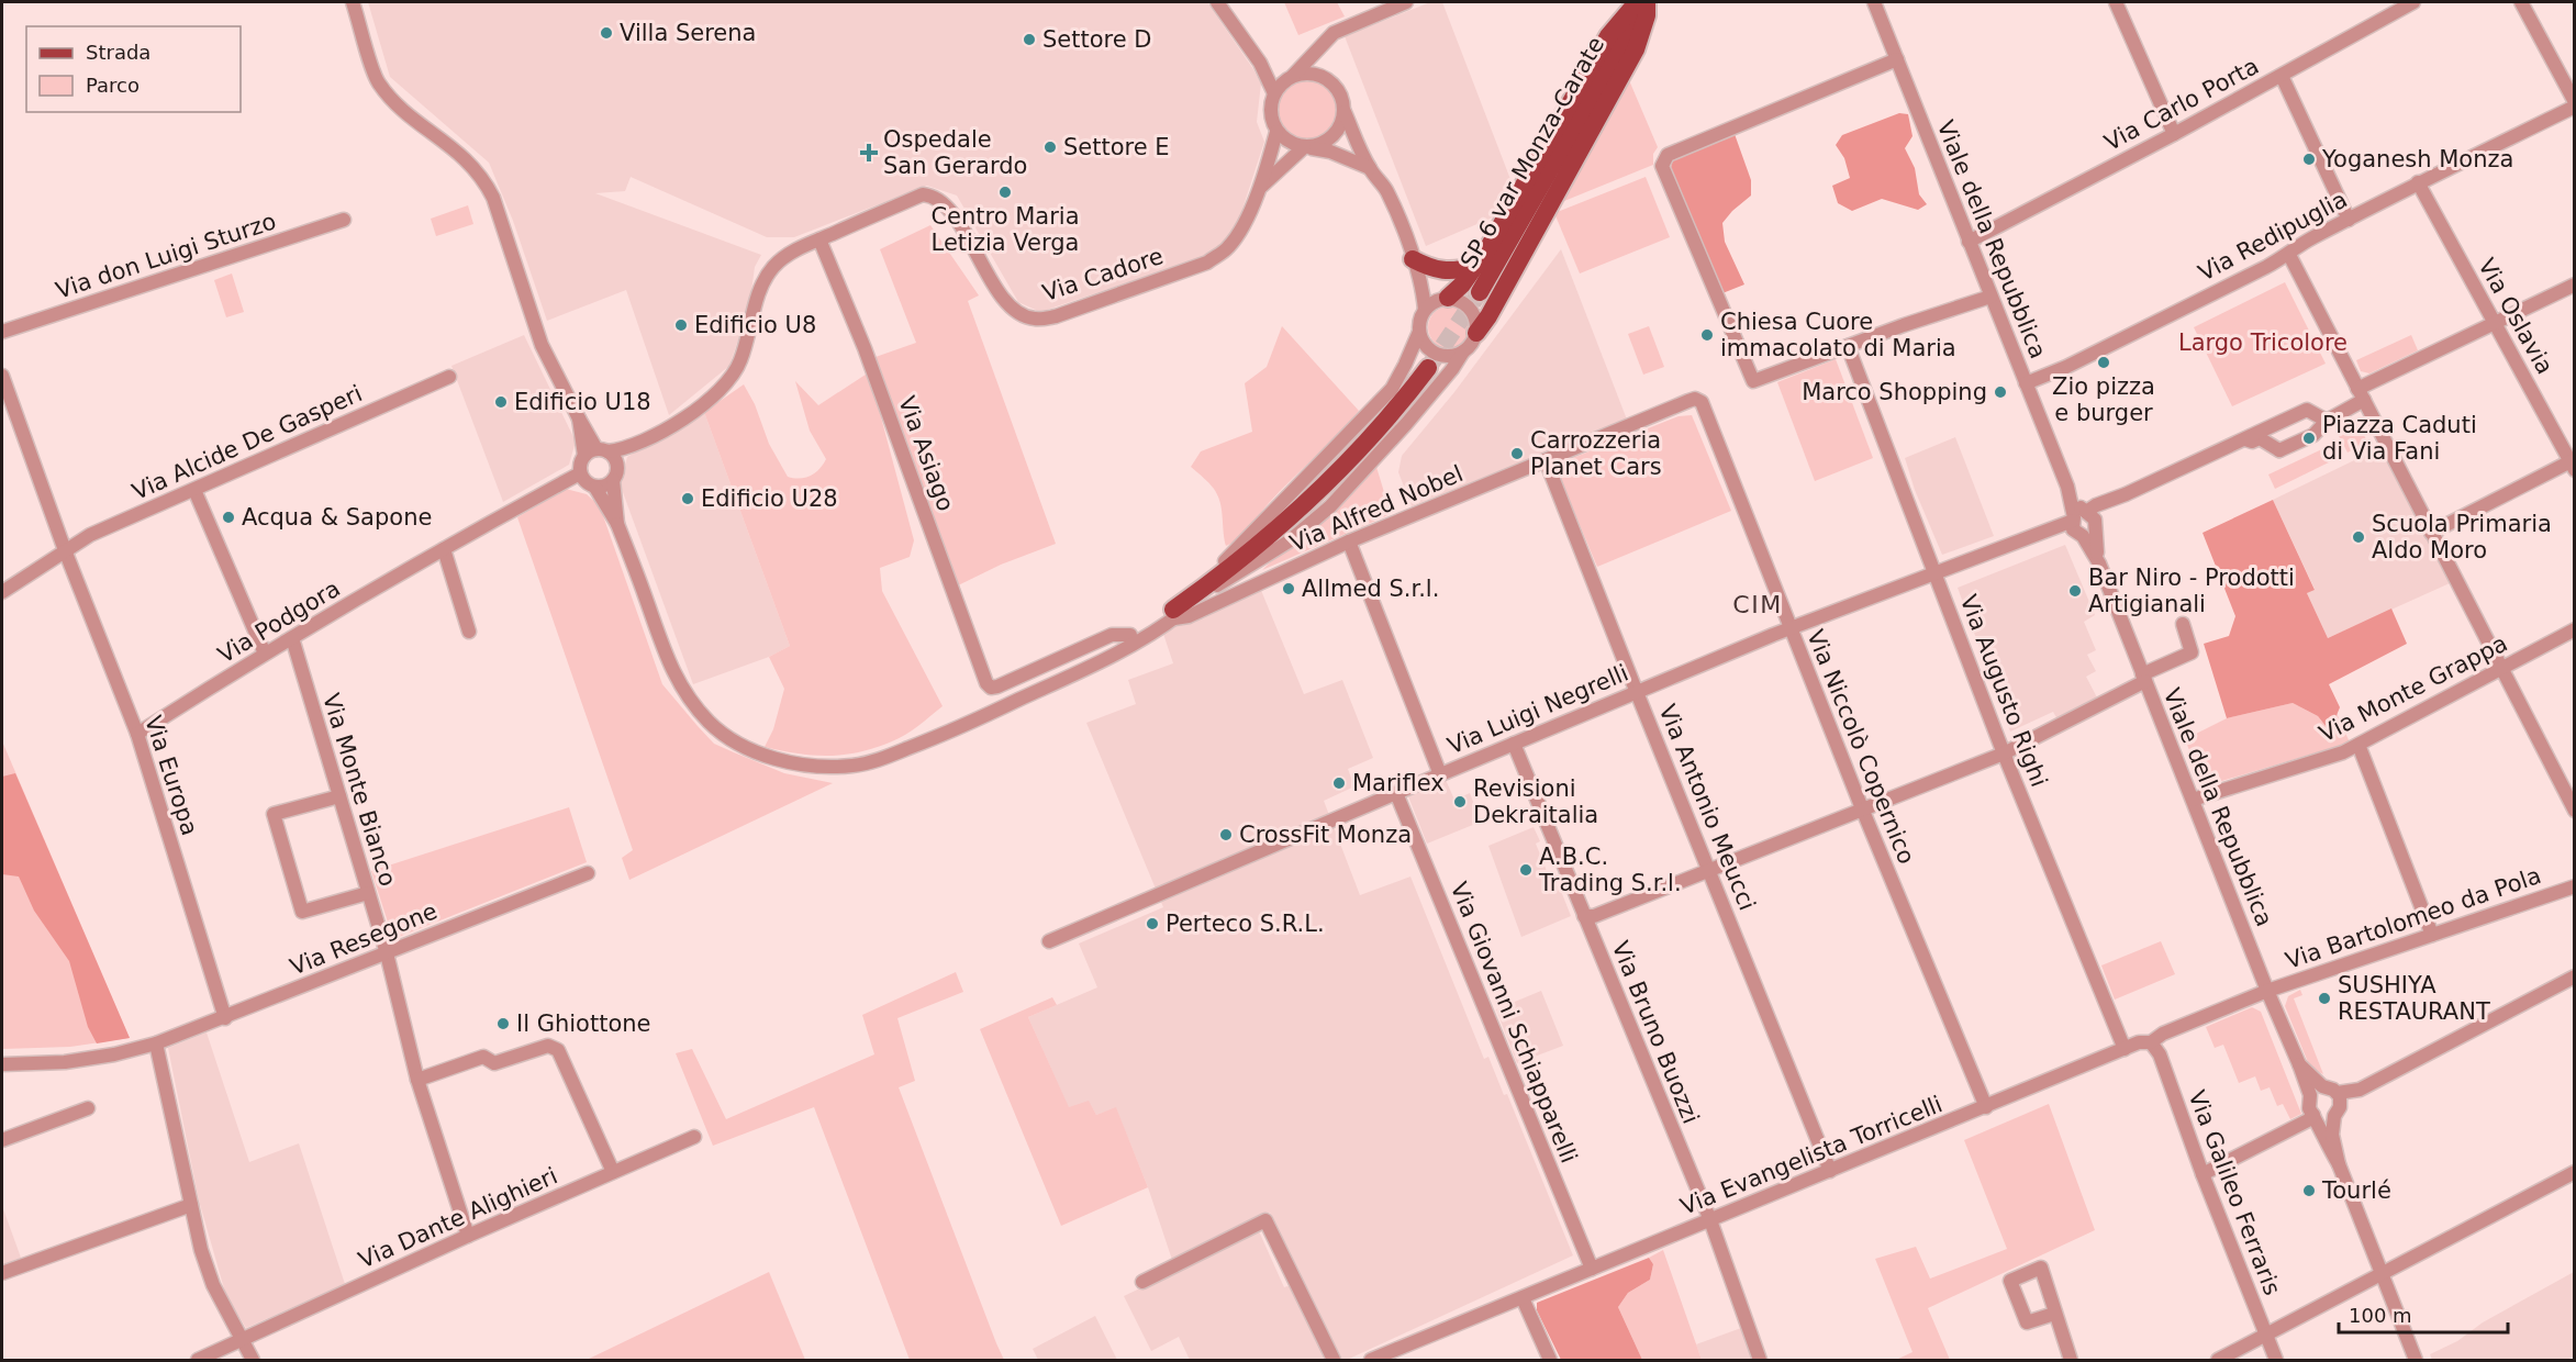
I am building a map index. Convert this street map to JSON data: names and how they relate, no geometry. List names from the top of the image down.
{
  "streets": {
    "main road": ["SP 6 var Monza-Carate"],
    "street": [
      "Via Carlo Porta",
      "Via Redipuglia",
      "Viale della Repubblica",
      "Via don Luigi Sturzo",
      "Via Cadore",
      "Via Oslavia",
      "Via Alcide De Gasperi",
      "Via Asiago",
      "Via Alfred Nobel",
      "Via Podgora",
      "Via Monte Grappa",
      "Via Augusto Righi",
      "Via Luigi Negrelli",
      "Via Niccolò Copernico",
      "Via Europa",
      "Via Monte Bianco",
      "Via Antonio Meucci",
      "Via Bartolomeo da Pola",
      "Via Resegone",
      "Via Giovanni Schiapparelli",
      "Via Bruno Buozzi",
      "Via Evangelista Torricelli",
      "Via Galileo Ferraris",
      "Via Dante Alighieri"
    ]
  },
  "crossings": [
    ["Via Carlo Porta", "Viale della Repubblica"],
    ["Via Redipuglia", "Viale della Repubblica"],
    ["Via Redipuglia", "Via Oslavia"],
    ["Viale della Repubblica", "Via Monte Grappa"],
    ["Viale della Repubblica", "Via Luigi Negrelli"],
    ["Viale della Repubblica", "Via Bartolomeo da Pola"],
    ["Viale della Repubblica", "Via Evangelista Torricelli"],
    ["Via Cadore", "Via Asiago"],
    ["Via Cadore", "Via Podgora"],
    ["Via Alcide De Gasperi", "Via Europa"],
    ["Via Asiago", "Via Alfred Nobel"],
    ["Via Alfred Nobel", "Via Niccolò Copernico"],
    ["Via Alfred Nobel", "Via Antonio Meucci"],
    ["Via Podgora", "Via Europa"],
    ["Via Podgora", "Via Monte Bianco"],
    ["Via Augusto Righi", "Via Luigi Negrelli"],
    ["Via Augusto Righi", "Via Evangelista Torricelli"],
    ["Via Luigi Negrelli", "Via Niccolò Copernico"],
    ["Via Luigi Negrelli", "Via Antonio Meucci"],
    ["Via Luigi Negrelli", "Via Giovanni Schiapparelli"],
    ["Via Luigi Negrelli", "Via Bruno Buozzi"],
    ["Via Niccolò Copernico", "Via Evangelista Torricelli"],
    ["Via Europa", "Via Resegone"],
    ["Via Monte Bianco", "Via Resegone"],
    ["Via Monte Bianco", "Via Dante Alighieri"],
    ["Via Antonio Meucci", "Via Evangelista Torricelli"],
    ["Via Bartolomeo da Pola", "Via Evangelista Torricelli"],
    ["Via Giovanni Schiapparelli", "Via Evangelista Torricelli"],
    ["Via Bruno Buozzi", "Via Evangelista Torricelli"],
    ["Via Evangelista Torricelli", "Via Galileo Ferraris"]
  ],
  "districts": ["CIM"],
  "parks": ["Largo Tricolore"],
  "places": {
    "other": [
      "Villa Serena",
      "Settore D",
      "Settore E",
      "Yoganesh Monza",
      "Centro Maria Letizia Verga",
      "Edificio U8",
      "Chiesa Cuore immacolato di Maria",
      "Zio pizza e burger",
      "Marco Shopping",
      "Edificio U18",
      "Piazza Caduti di Via Fani",
      "Carrozzeria Planet Cars",
      "Edificio U28",
      "Acqua & Sapone",
      "Scuola Primaria Aldo Moro",
      "Allmed S.r.l.",
      "Bar Niro - Prodotti Artigianali",
      "Mariflex",
      "Revisioni Dekraitalia",
      "CrossFit Monza",
      "A.B.C. Trading S.r.l.",
      "Perteco S.R.L.",
      "SUSHIYA RESTAURANT",
      "Il Ghiottone",
      "Tourlé"
    ],
    "health": ["Ospedale San Gerardo"]
  },
  "legend": ["Strada", "Parco"],
  "scale_bar": "100 m"
}
